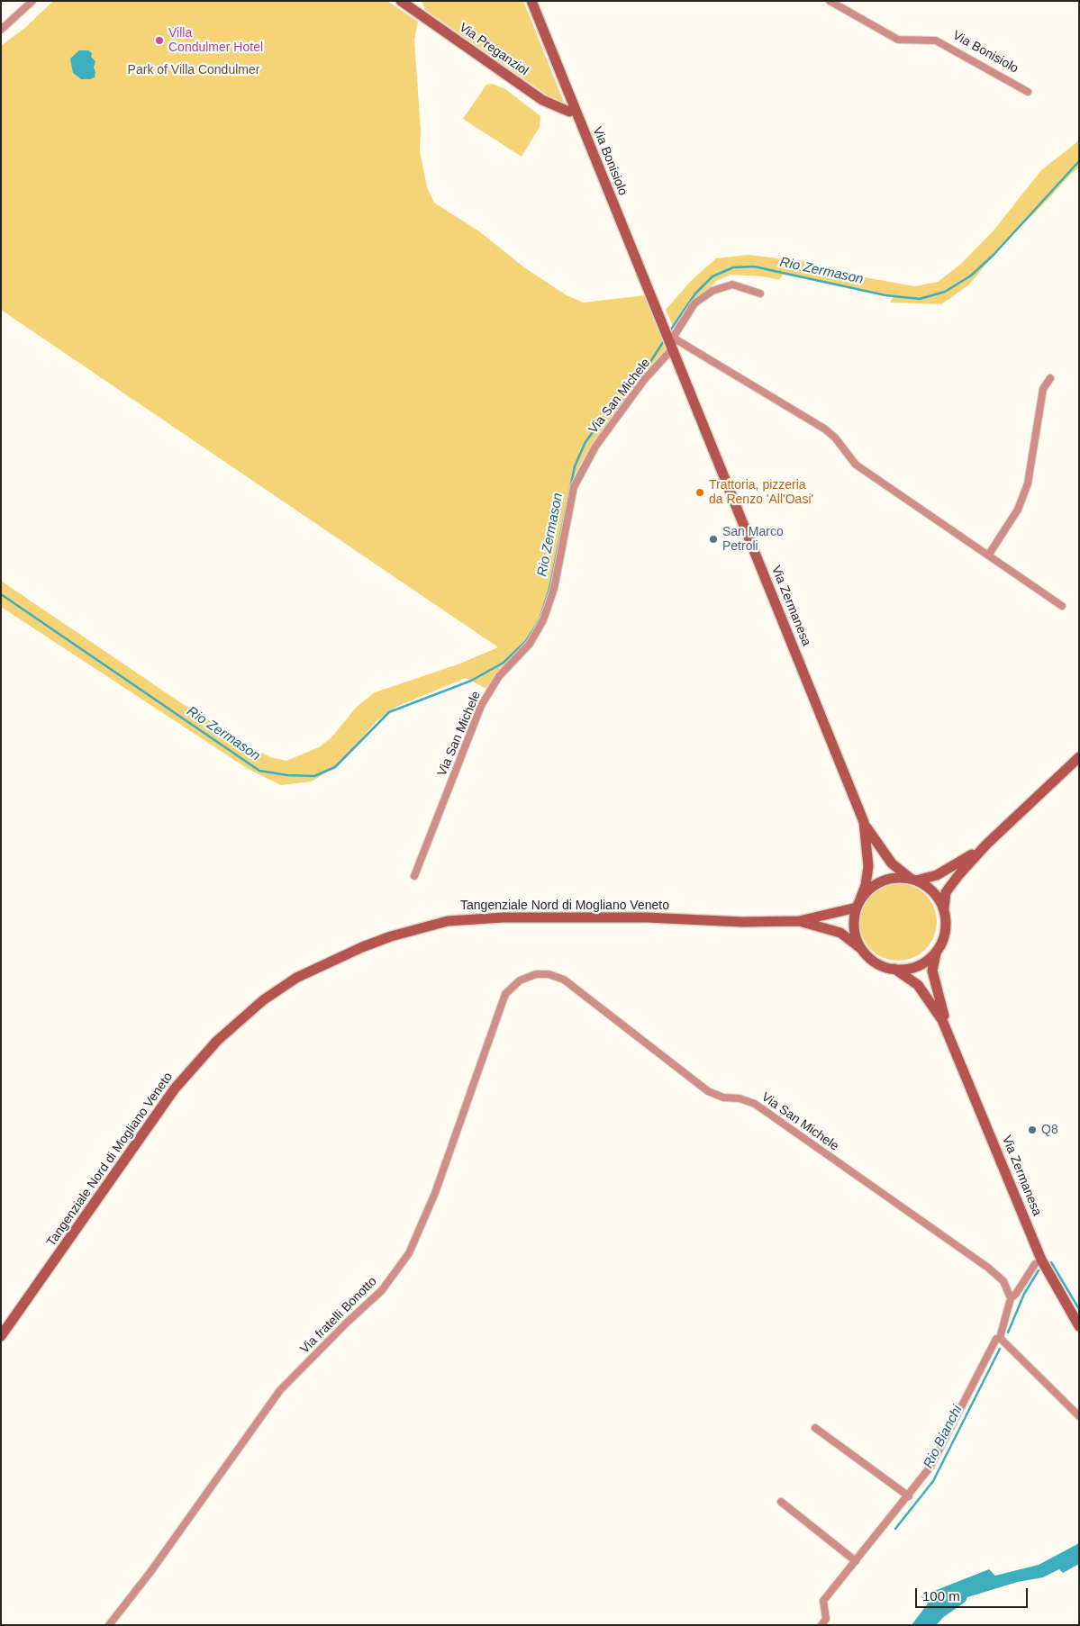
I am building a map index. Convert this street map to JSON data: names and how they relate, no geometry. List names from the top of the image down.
{
  "streets": {
    "main road": [
      "Via Preganziol",
      "Via Bonisiolo",
      "Via Zermanesa",
      "Tangenziale Nord di Mogliano Veneto"
    ],
    "street": ["Via San Michele", "Via fratelli Bonotto"]
  },
  "crossings": [
    ["Via Preganziol", "Via Bonisiolo"],
    ["Via Bonisiolo", "Via Zermanesa"],
    ["Via San Michele", "Via Zermanesa"],
    ["Via San Michele", "Via fratelli Bonotto"],
    ["Via Zermanesa", "Tangenziale Nord di Mogliano Veneto"]
  ],
  "water": ["Rio Zermason", "Rio Bianchi"],
  "parks": ["Park of Villa Condulmer"],
  "places": [
    "Villa Condulmer Hotel",
    "Trattoria, pizzeria da Renzo 'All'Oasi'",
    "San Marco Petroli",
    "Q8"
  ],
  "scale_bar": "100 m"
}
